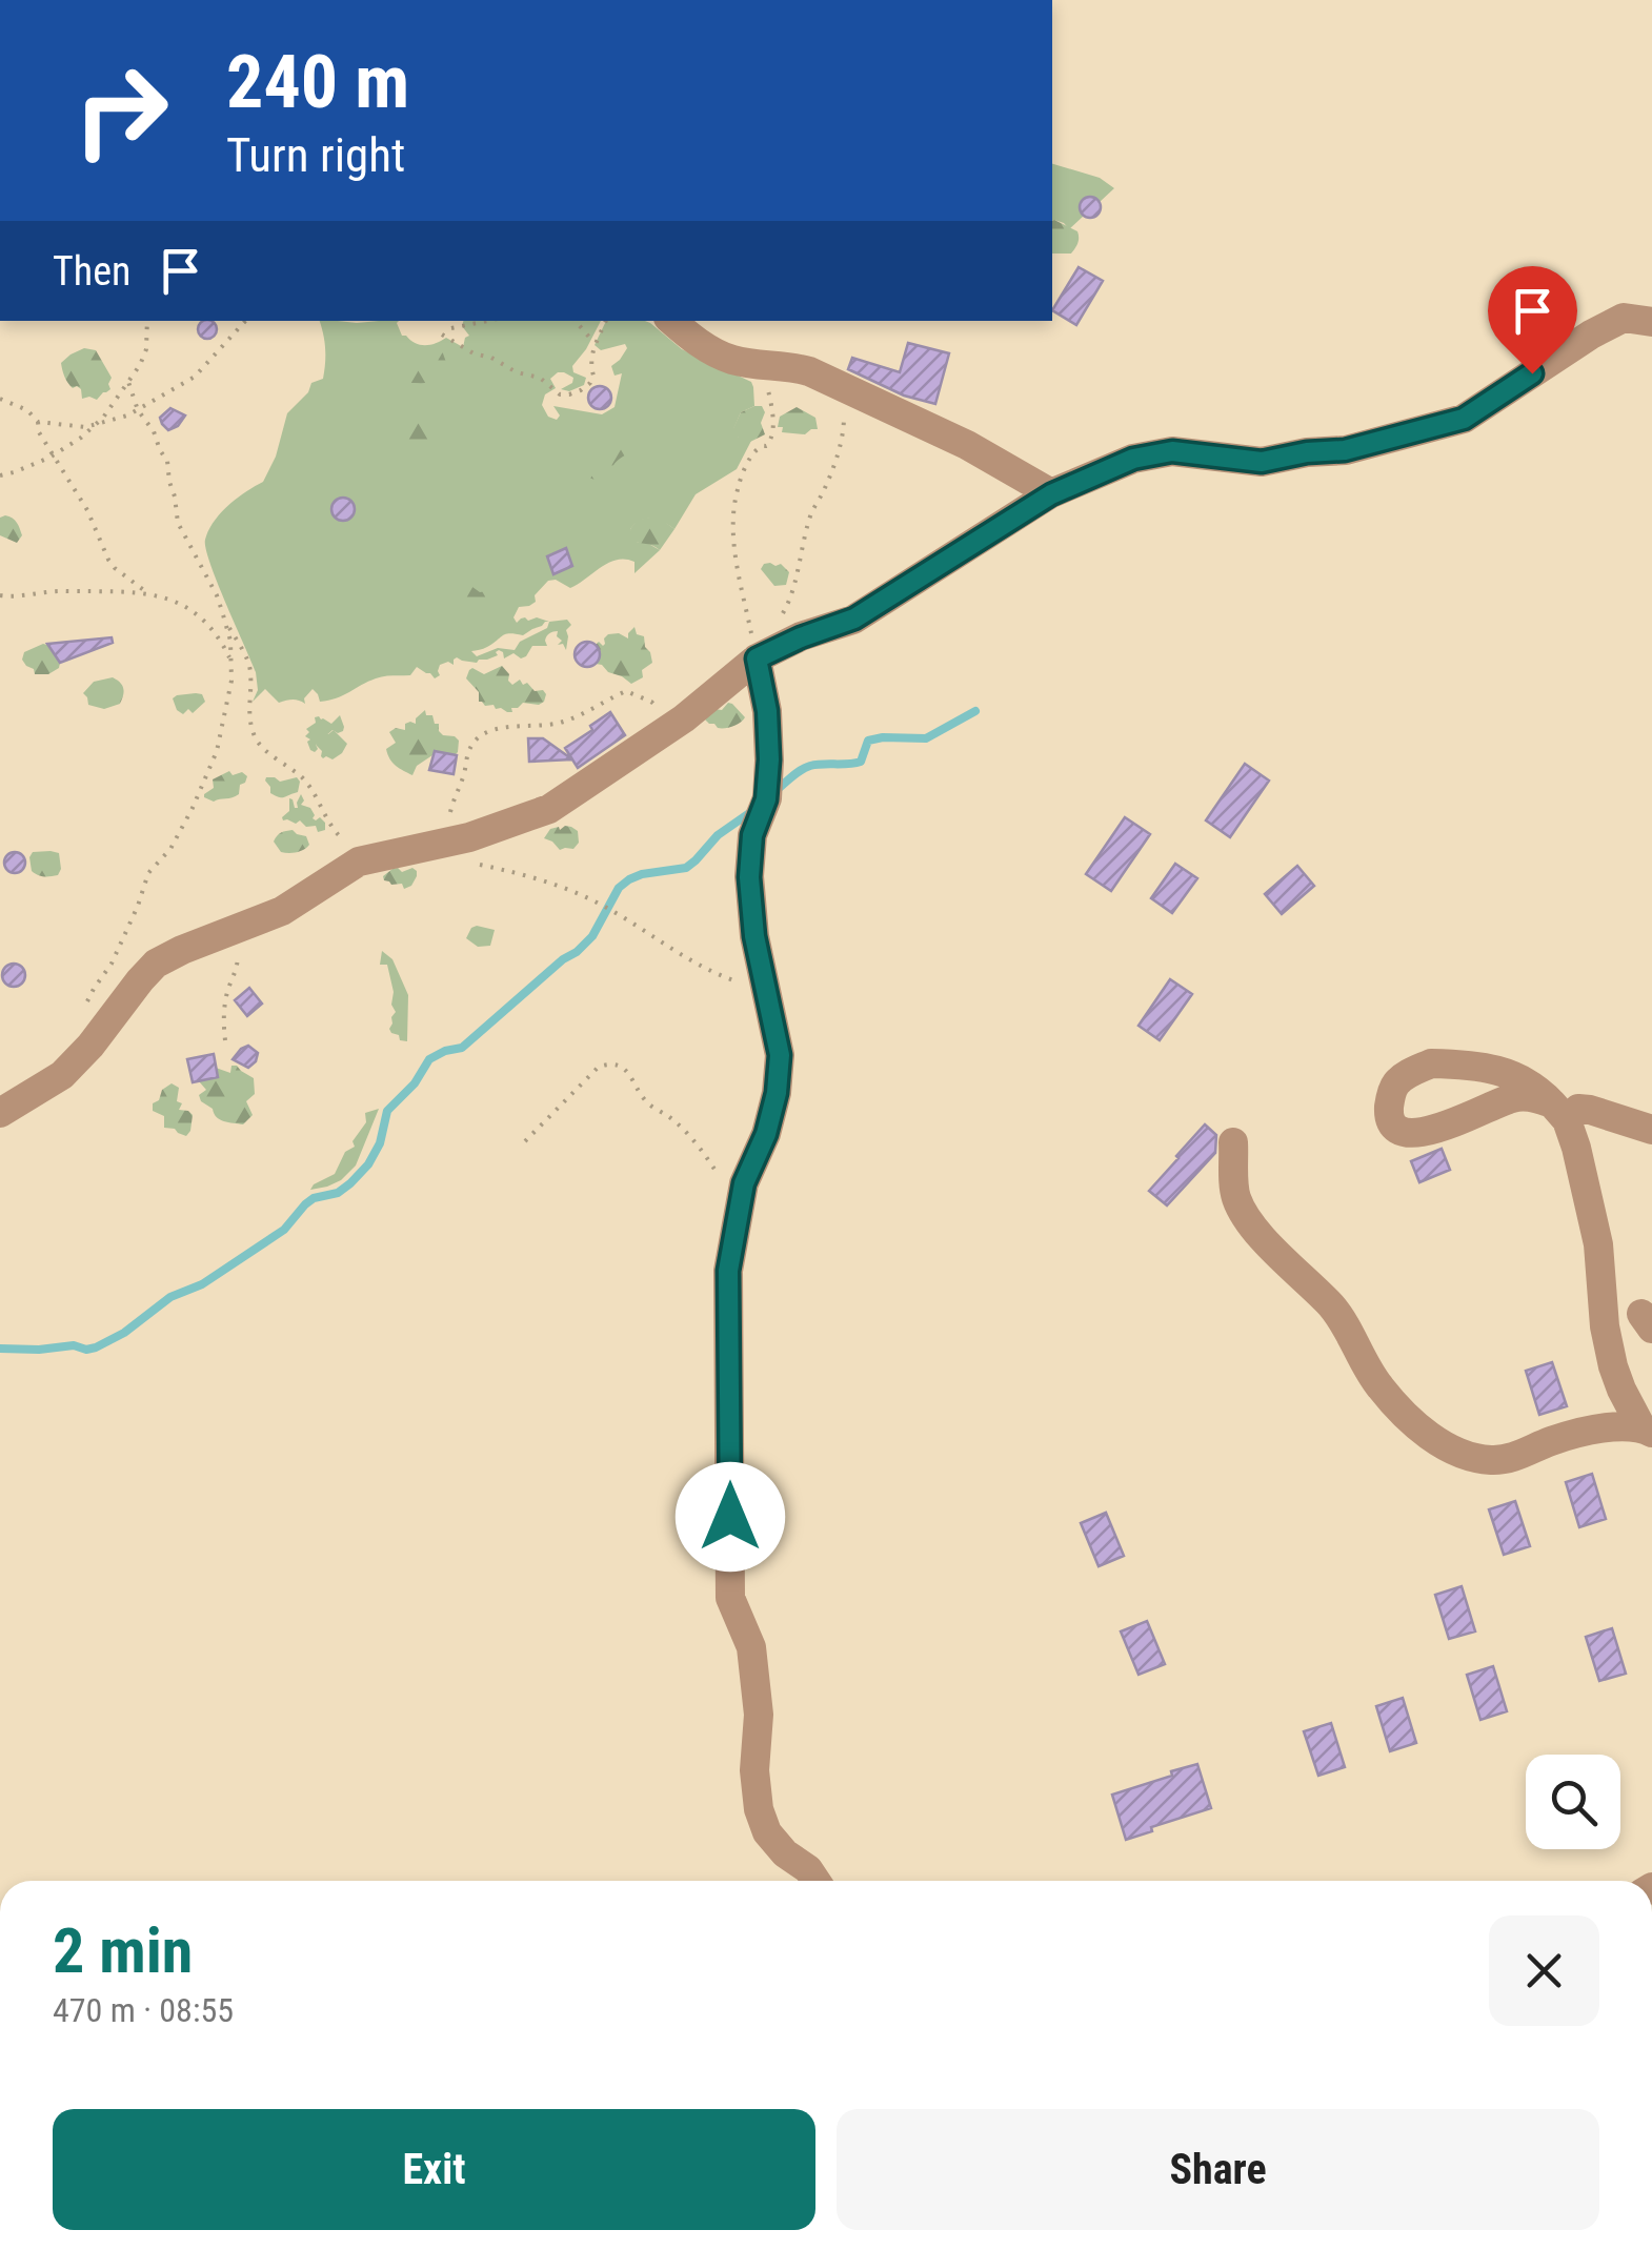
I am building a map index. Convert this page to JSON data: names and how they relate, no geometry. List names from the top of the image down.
{
  "page": {
    "turn": ["240 m", "Turn right"],
    "then": "Then",
    "heading": ["2 min", "470 m · 08:55"],
    "buttons": ["Exit", "Share"]
  }
}
